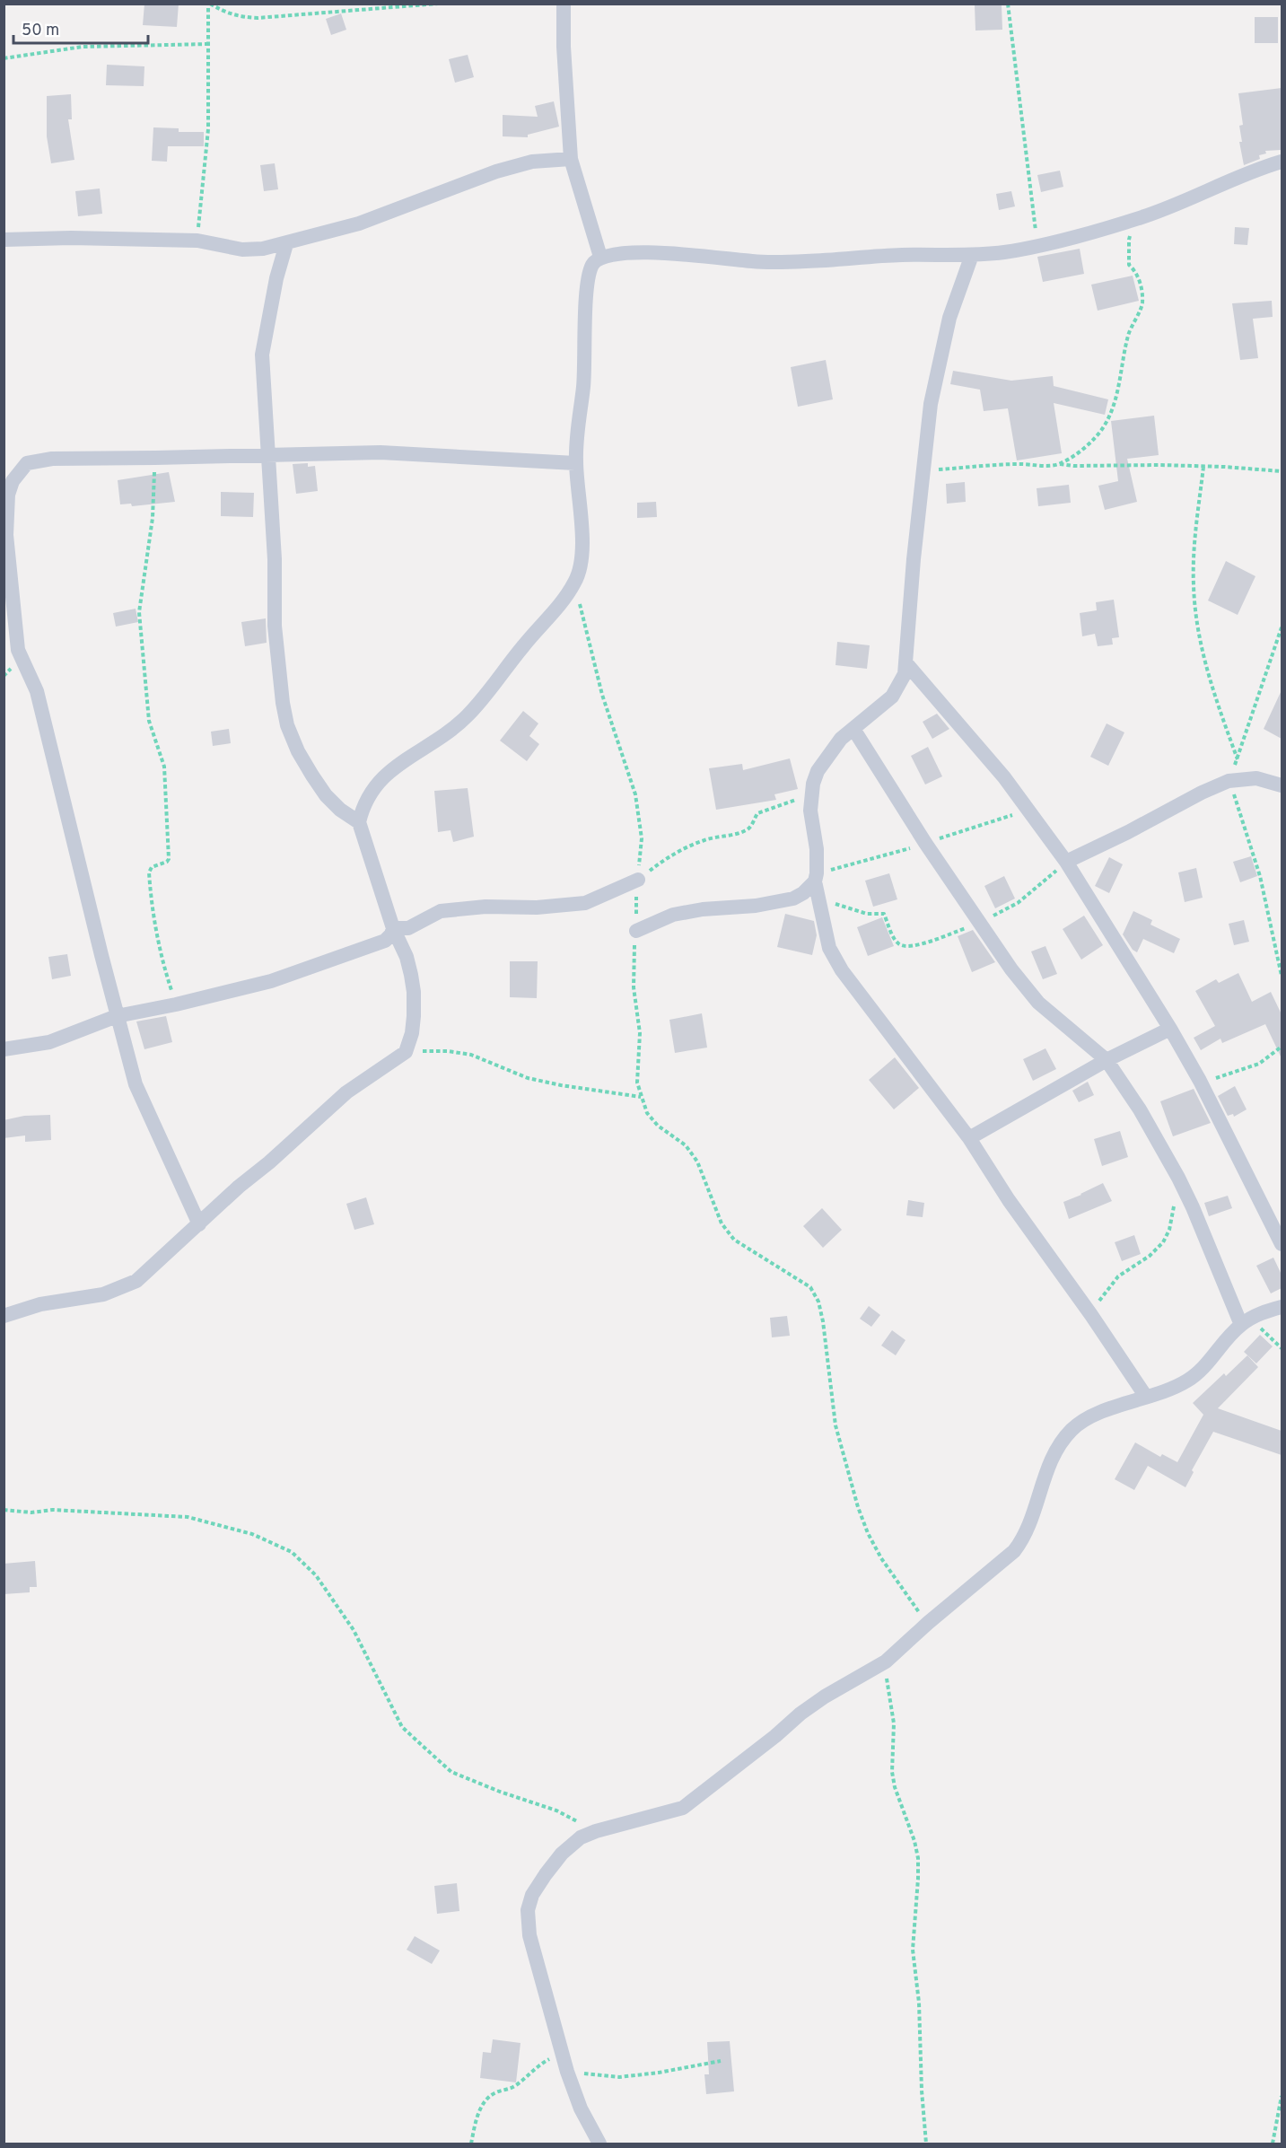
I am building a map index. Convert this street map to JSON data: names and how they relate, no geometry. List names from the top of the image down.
{
  "scale_bar": "50 m"
}
